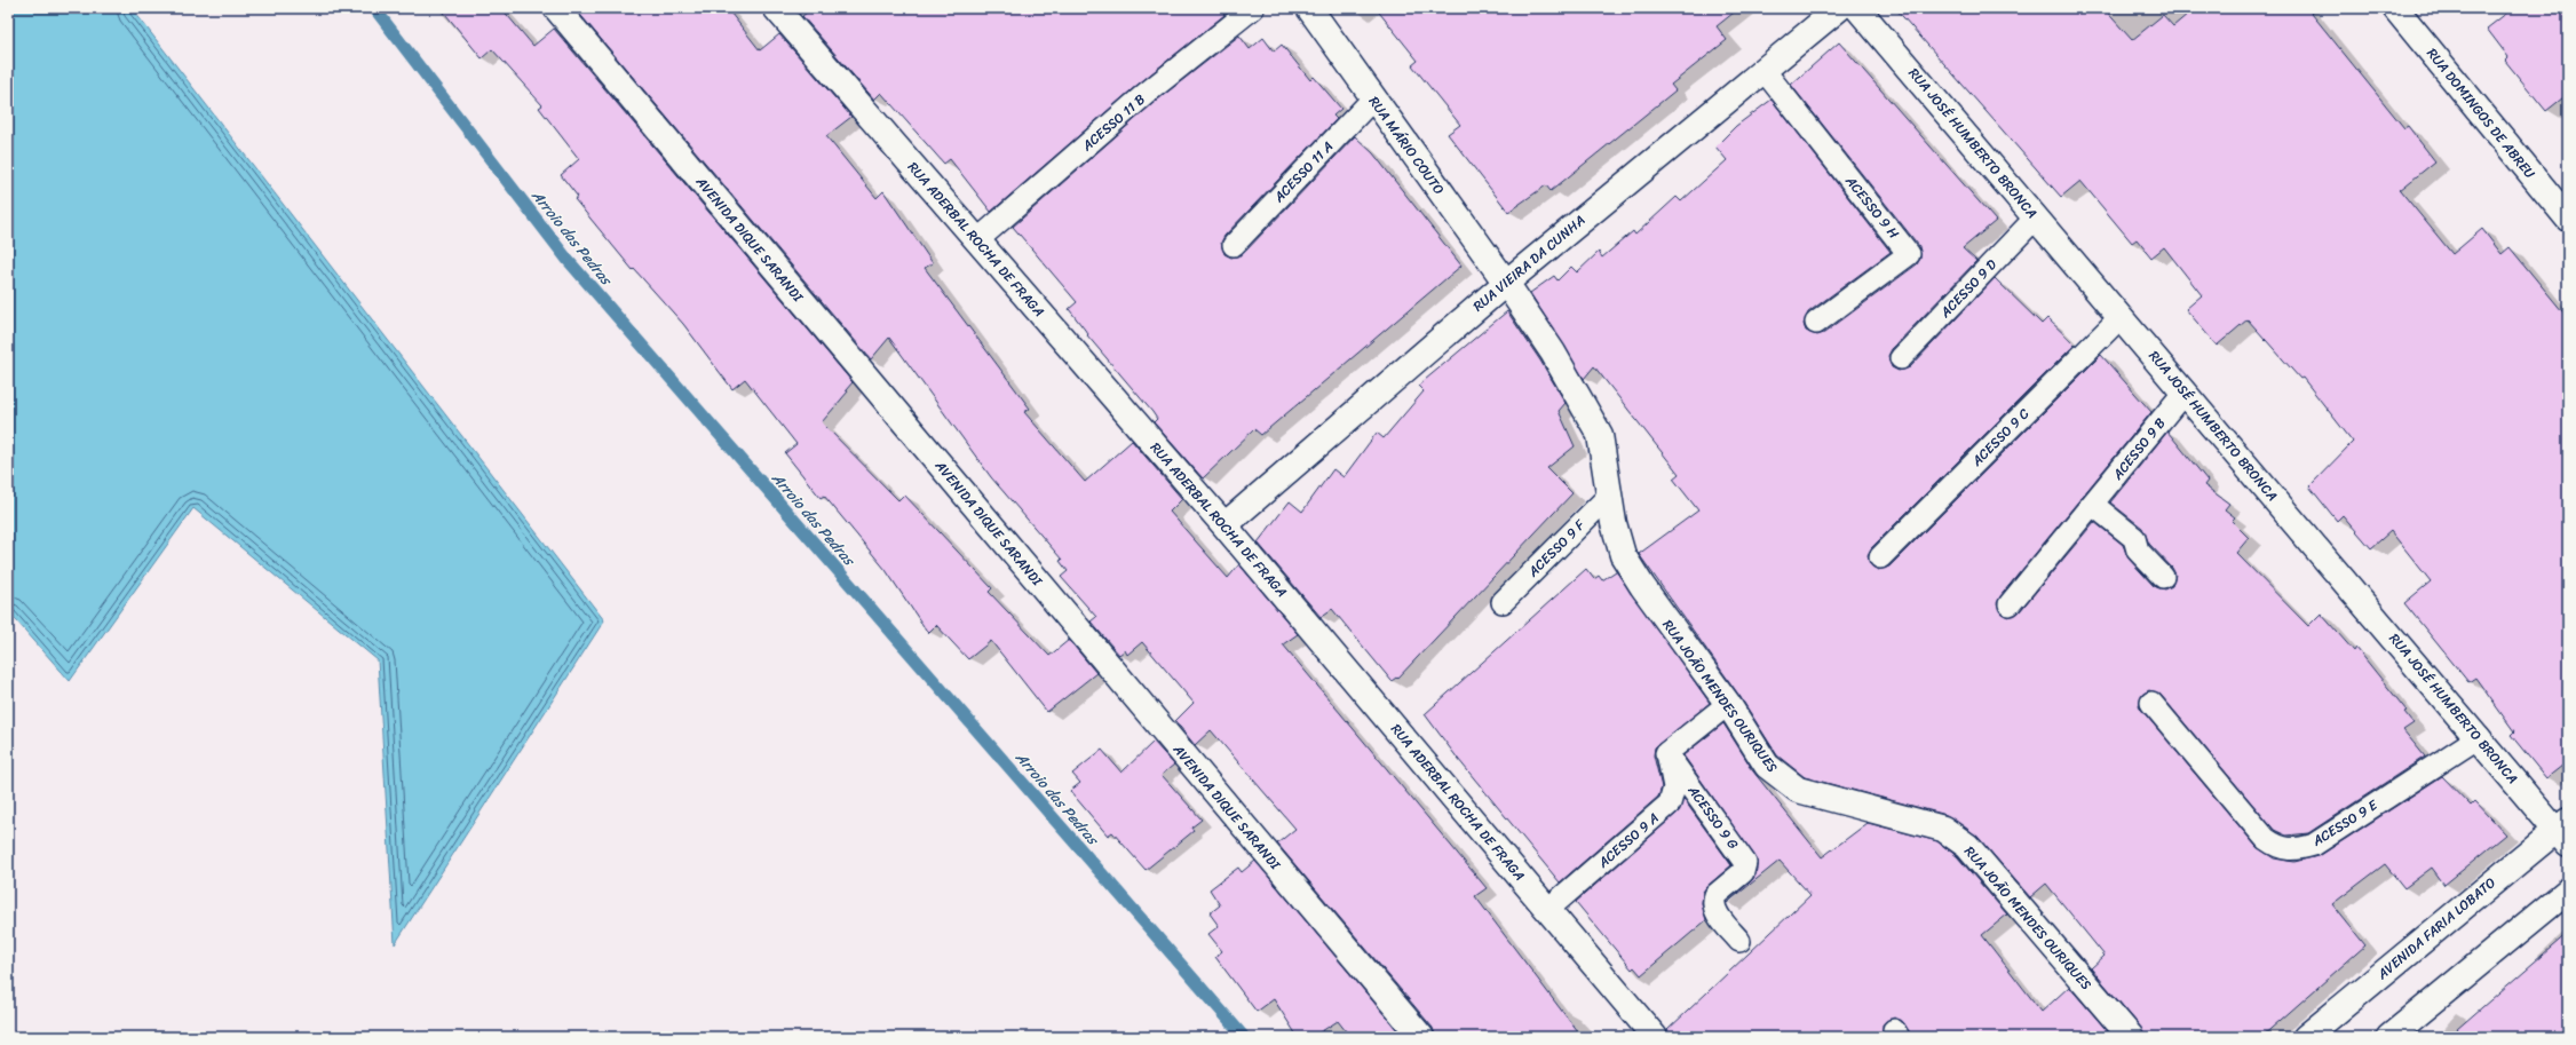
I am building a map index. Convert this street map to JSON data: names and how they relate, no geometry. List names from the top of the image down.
{
  "streets": {
    "street": [
      "RUA DOMINGOS DE ABREU",
      "RUA JOSÉ HUMBERTO BRONCA",
      "RUA MÁRIO COUTO",
      "AVENIDA DIQUE SARANDI",
      "RUA ADERBAL ROCHA DE FRAGA",
      "RUA VIEIRA DA CUNHA",
      "RUA JOÃO MENDES OURIQUES",
      "AVENIDA FARIA LOBATO"
    ],
    "lane": [
      "ACESSO 11 B",
      "ACESSO 11 A",
      "ACESSO 9 H",
      "ACESSO 9 D",
      "ACESSO 9 C",
      "ACESSO 9 B",
      "ACESSO 9 F",
      "ACESSO 9 G",
      "ACESSO 9 E",
      "ACESSO 9 A"
    ]
  },
  "crossings": [
    ["ACESSO 11 B", "RUA ADERBAL ROCHA DE FRAGA"],
    ["RUA JOSÉ HUMBERTO BRONCA", "ACESSO 9 D"],
    ["RUA JOSÉ HUMBERTO BRONCA", "ACESSO 9 C"],
    ["RUA JOSÉ HUMBERTO BRONCA", "ACESSO 9 B"],
    ["RUA JOSÉ HUMBERTO BRONCA", "ACESSO 9 E"],
    ["RUA JOSÉ HUMBERTO BRONCA", "AVENIDA FARIA LOBATO"],
    ["RUA MÁRIO COUTO", "ACESSO 11 A"],
    ["RUA MÁRIO COUTO", "RUA VIEIRA DA CUNHA"],
    ["RUA MÁRIO COUTO", "RUA JOÃO MENDES OURIQUES"],
    ["ACESSO 9 H", "RUA VIEIRA DA CUNHA"],
    ["RUA ADERBAL ROCHA DE FRAGA", "RUA VIEIRA DA CUNHA"],
    ["RUA ADERBAL ROCHA DE FRAGA", "ACESSO 9 A"],
    ["RUA VIEIRA DA CUNHA", "RUA JOÃO MENDES OURIQUES"],
    ["ACESSO 9 F", "RUA JOÃO MENDES OURIQUES"],
    ["ACESSO 9 G", "ACESSO 9 A"]
  ],
  "water": ["Arroio das Pedras"]
}
